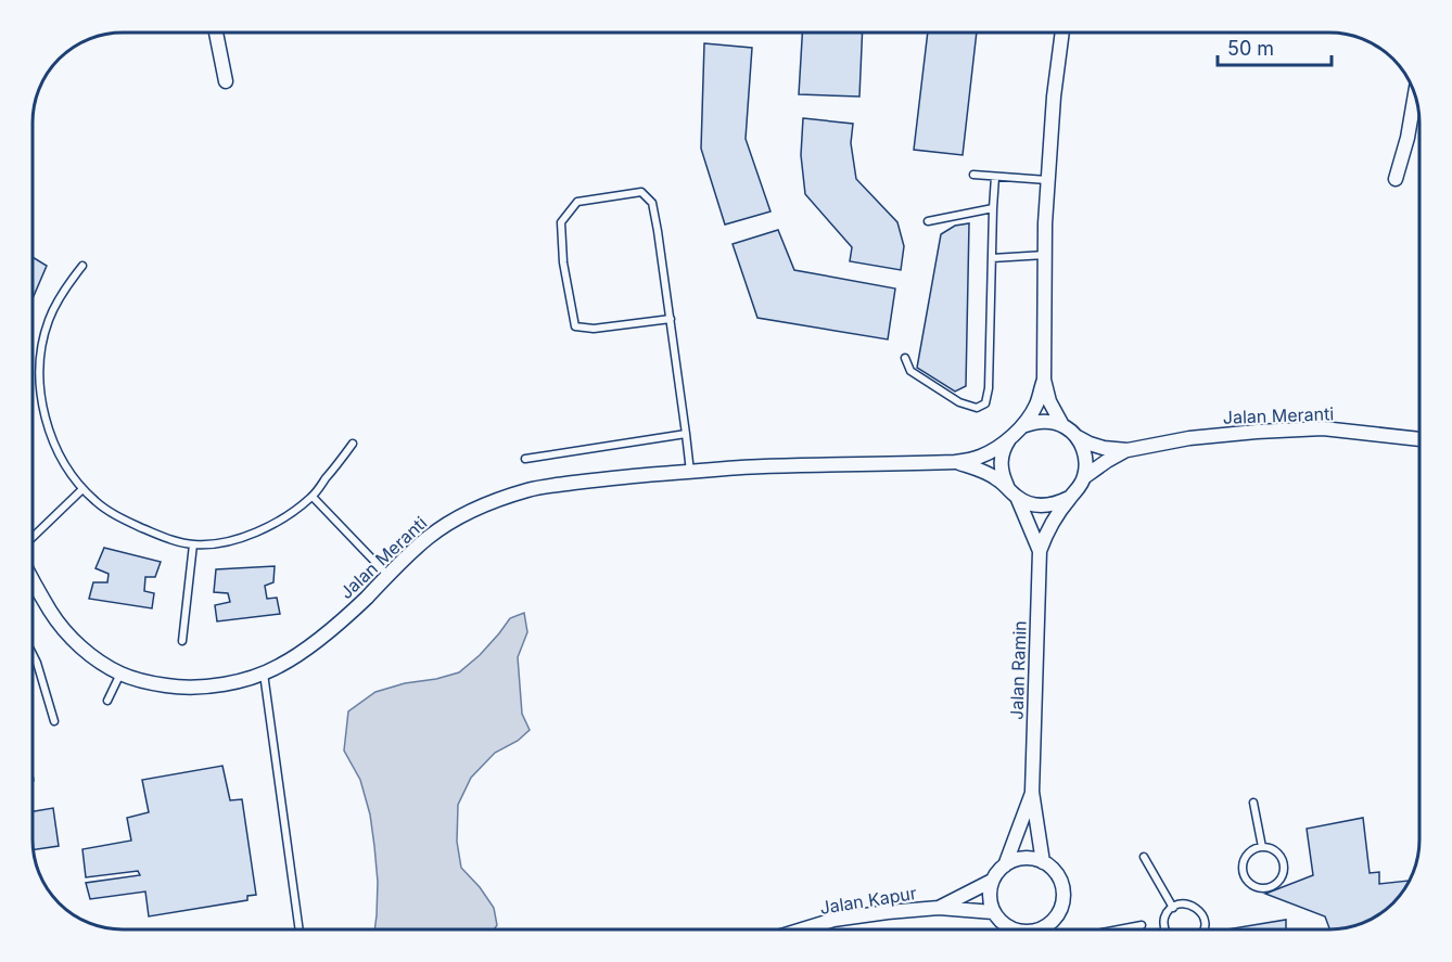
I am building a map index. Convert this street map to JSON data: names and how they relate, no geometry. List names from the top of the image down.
{
  "streets": {
    "street": ["Jalan Meranti", "Jalan Ramin", "Jalan Kapur"]
  },
  "scale_bar": "50 m"
}
